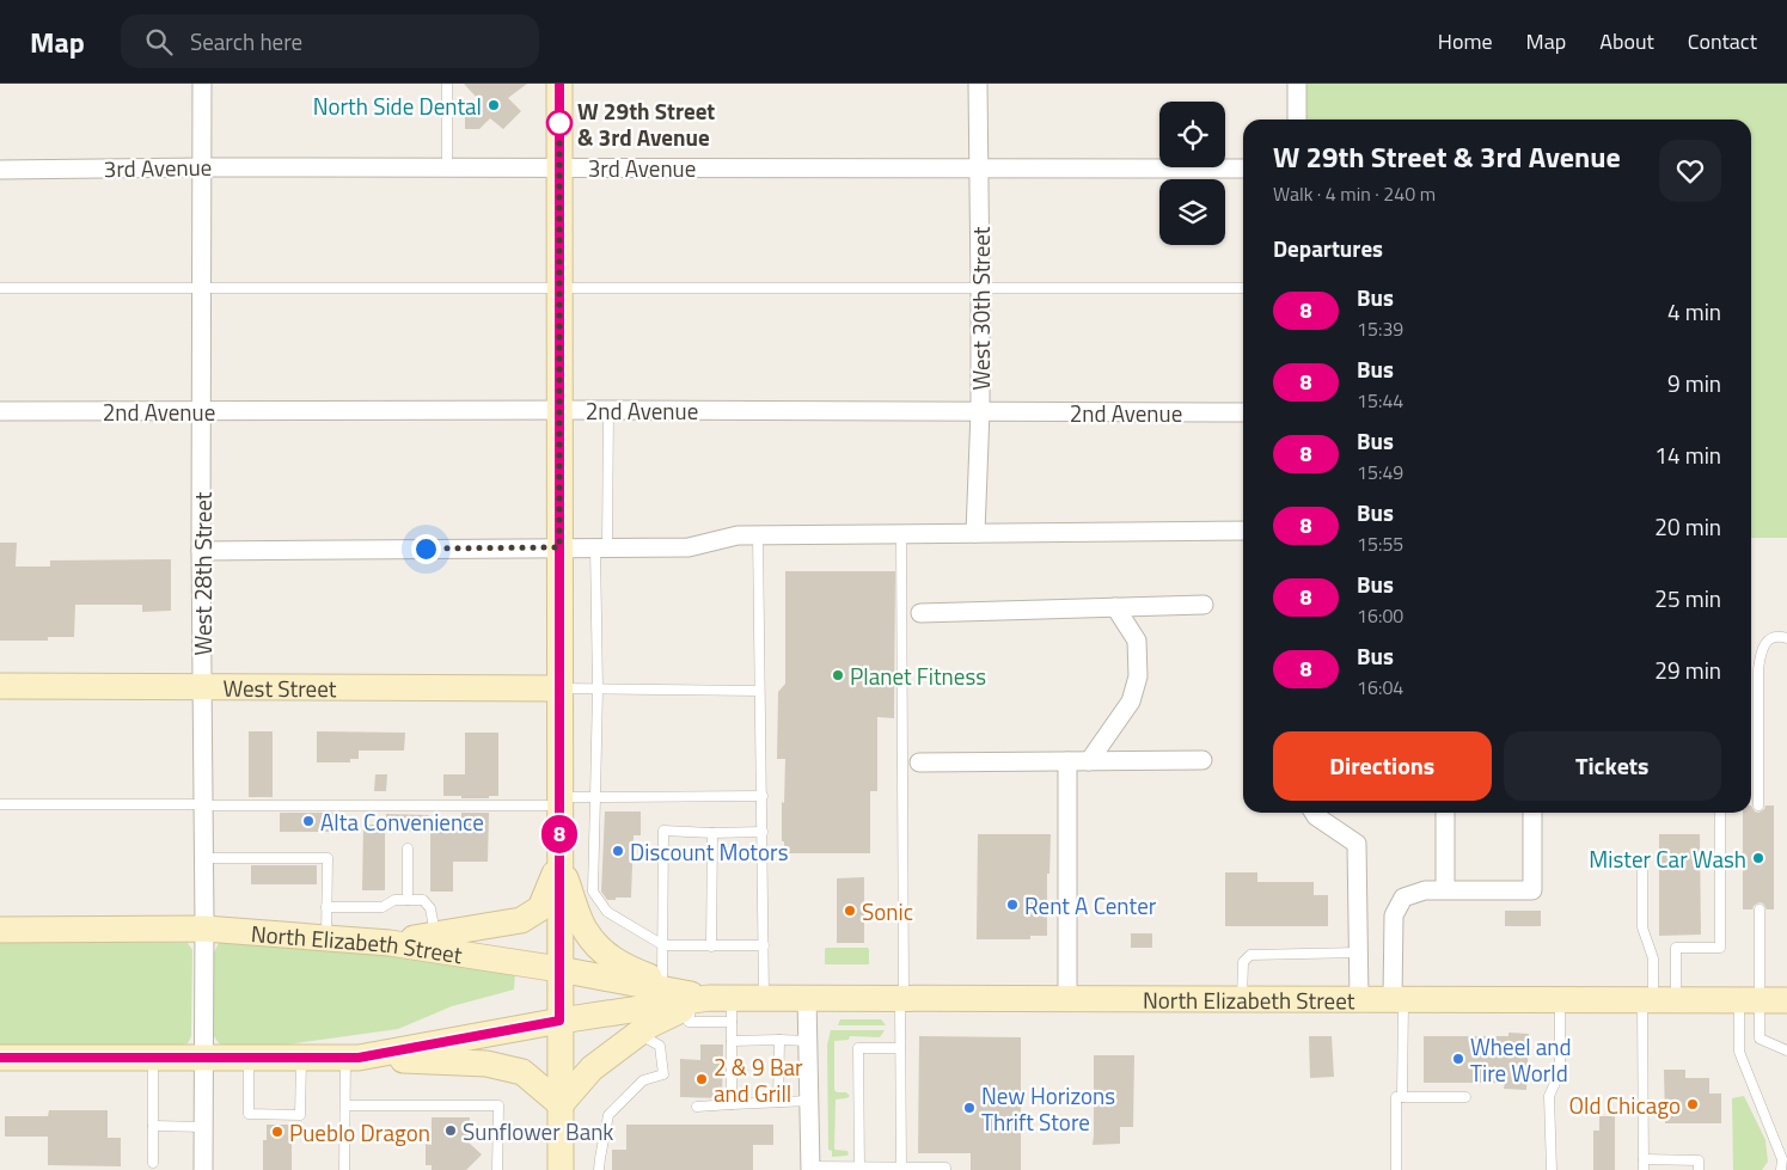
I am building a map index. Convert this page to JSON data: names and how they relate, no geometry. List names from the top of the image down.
{
  "streets": {
    "main road": ["West Street", "North Elizabeth Street"],
    "street": [
      "3rd Avenue",
      "West 30th Street",
      "2nd Avenue",
      "West 28th Street"
    ]
  },
  "crossings": [
    ["3rd Avenue", "West 30th Street"],
    ["3rd Avenue", "West 28th Street"],
    ["West 30th Street", "2nd Avenue"],
    ["2nd Avenue", "West 28th Street"],
    ["West 28th Street", "West Street"],
    ["West 28th Street", "North Elizabeth Street"]
  ],
  "places": [
    "North Side Dental",
    "W 29th Street & 3rd Avenue",
    "Planet Fitness",
    "Alta Convenience",
    "Discount Motors",
    "Mister Car Wash",
    "Rent A Center",
    "Sonic",
    "Wheel and Tire World",
    "2 & 9 Bar and Grill",
    "Old Chicago",
    "New Horizons Thrift Store",
    "Sunflower Bank",
    "Pueblo Dragon"
  ],
  "lines": ["bus line 8"],
  "page": {
    "header": "Map",
    "search": "Search here",
    "nav": [
      "Home",
      "Map",
      "About",
      "Contact"
    ],
    "on_map": "8",
    "heading": [
      ["W 29th Street & 3rd Avenue", "Walk · 4 min · 240 m"],
      "Departures"
    ],
    "list": [
      {
        "mark": "8",
        "name": "Bus",
        "note": "15:39",
        "value": "4 min"
      },
      {
        "mark": "8",
        "name": "Bus",
        "note": "15:44",
        "value": "9 min"
      },
      {
        "mark": "8",
        "name": "Bus",
        "note": "15:49",
        "value": "14 min"
      },
      {
        "mark": "8",
        "name": "Bus",
        "note": "15:55",
        "value": "20 min"
      },
      {
        "mark": "8",
        "name": "Bus",
        "note": "16:00",
        "value": "25 min"
      },
      {
        "mark": "8",
        "name": "Bus",
        "note": "16:04",
        "value": "29 min"
      }
    ],
    "buttons": ["Directions", "Tickets"]
  }
}
